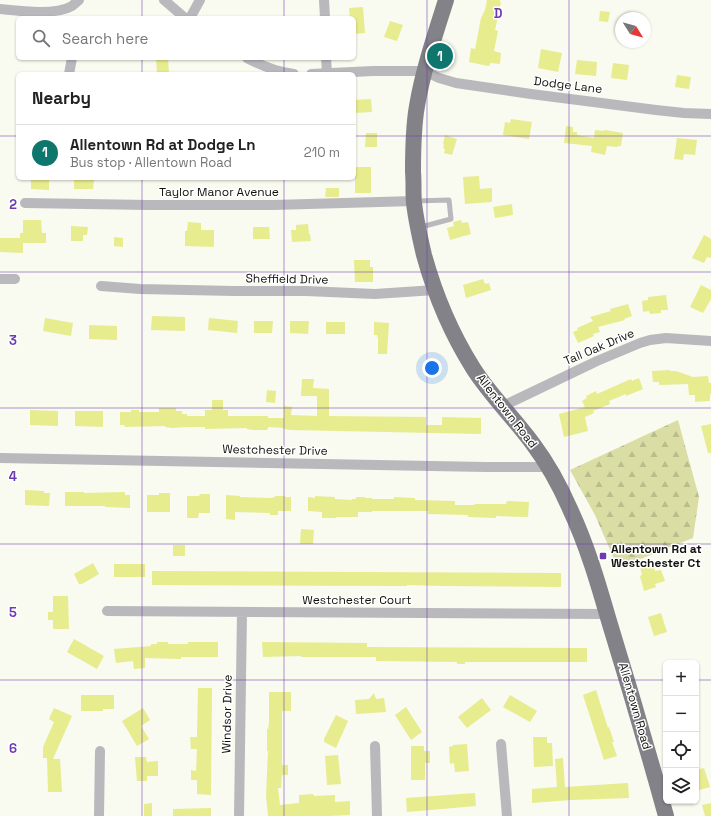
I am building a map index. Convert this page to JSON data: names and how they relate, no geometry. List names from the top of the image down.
{
  "streets": {
    "main road": ["Allentown Road"],
    "street": [
      "Dodge Lane",
      "Taylor Manor Avenue",
      "Sheffield Drive",
      "Tall Oak Drive",
      "Westchester Drive",
      "Westchester Court",
      "Windsor Drive"
    ]
  },
  "crossings": [
    ["Dodge Lane", "Allentown Road"],
    ["Taylor Manor Avenue", "Allentown Road"],
    ["Sheffield Drive", "Allentown Road"],
    ["Tall Oak Drive", "Allentown Road"],
    ["Allentown Road", "Westchester Drive"],
    ["Allentown Road", "Westchester Court"],
    ["Westchester Court", "Windsor Drive"]
  ],
  "places": {
    "transit": ["Allentown Rd at Westchester Ct"]
  },
  "north": "bottom right",
  "page": {
    "search": "Search here",
    "pins": "1",
    "heading": "Nearby",
    "list": [
      {
        "mark": "1",
        "name": "Allentown Rd at Dodge Ln",
        "note": "Bus stop · Allentown Road",
        "value": "210 m"
      }
    ],
    "map_buttons": ["+", "−"]
  },
  "grid": {
    "columns": ["D"],
    "rows": [
      "2",
      "3",
      "4",
      "5",
      "6"
    ]
  }
}
